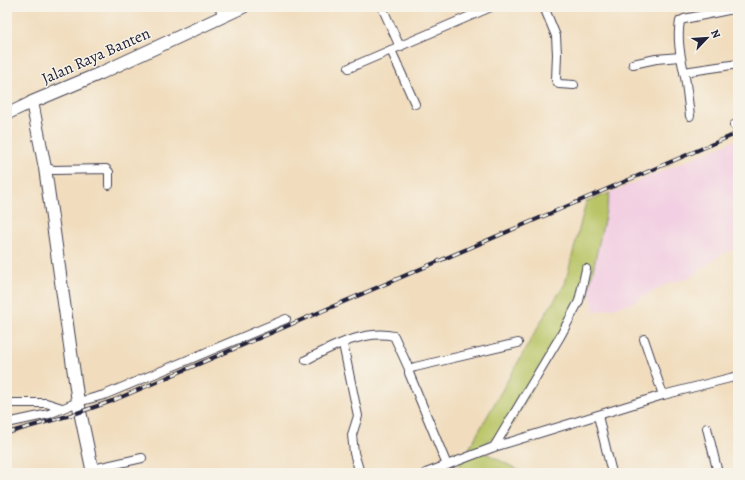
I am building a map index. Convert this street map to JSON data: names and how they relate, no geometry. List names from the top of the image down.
{
  "streets": {
    "main road": ["Jalan Raya Banten"]
  },
  "north": "top right"
}
